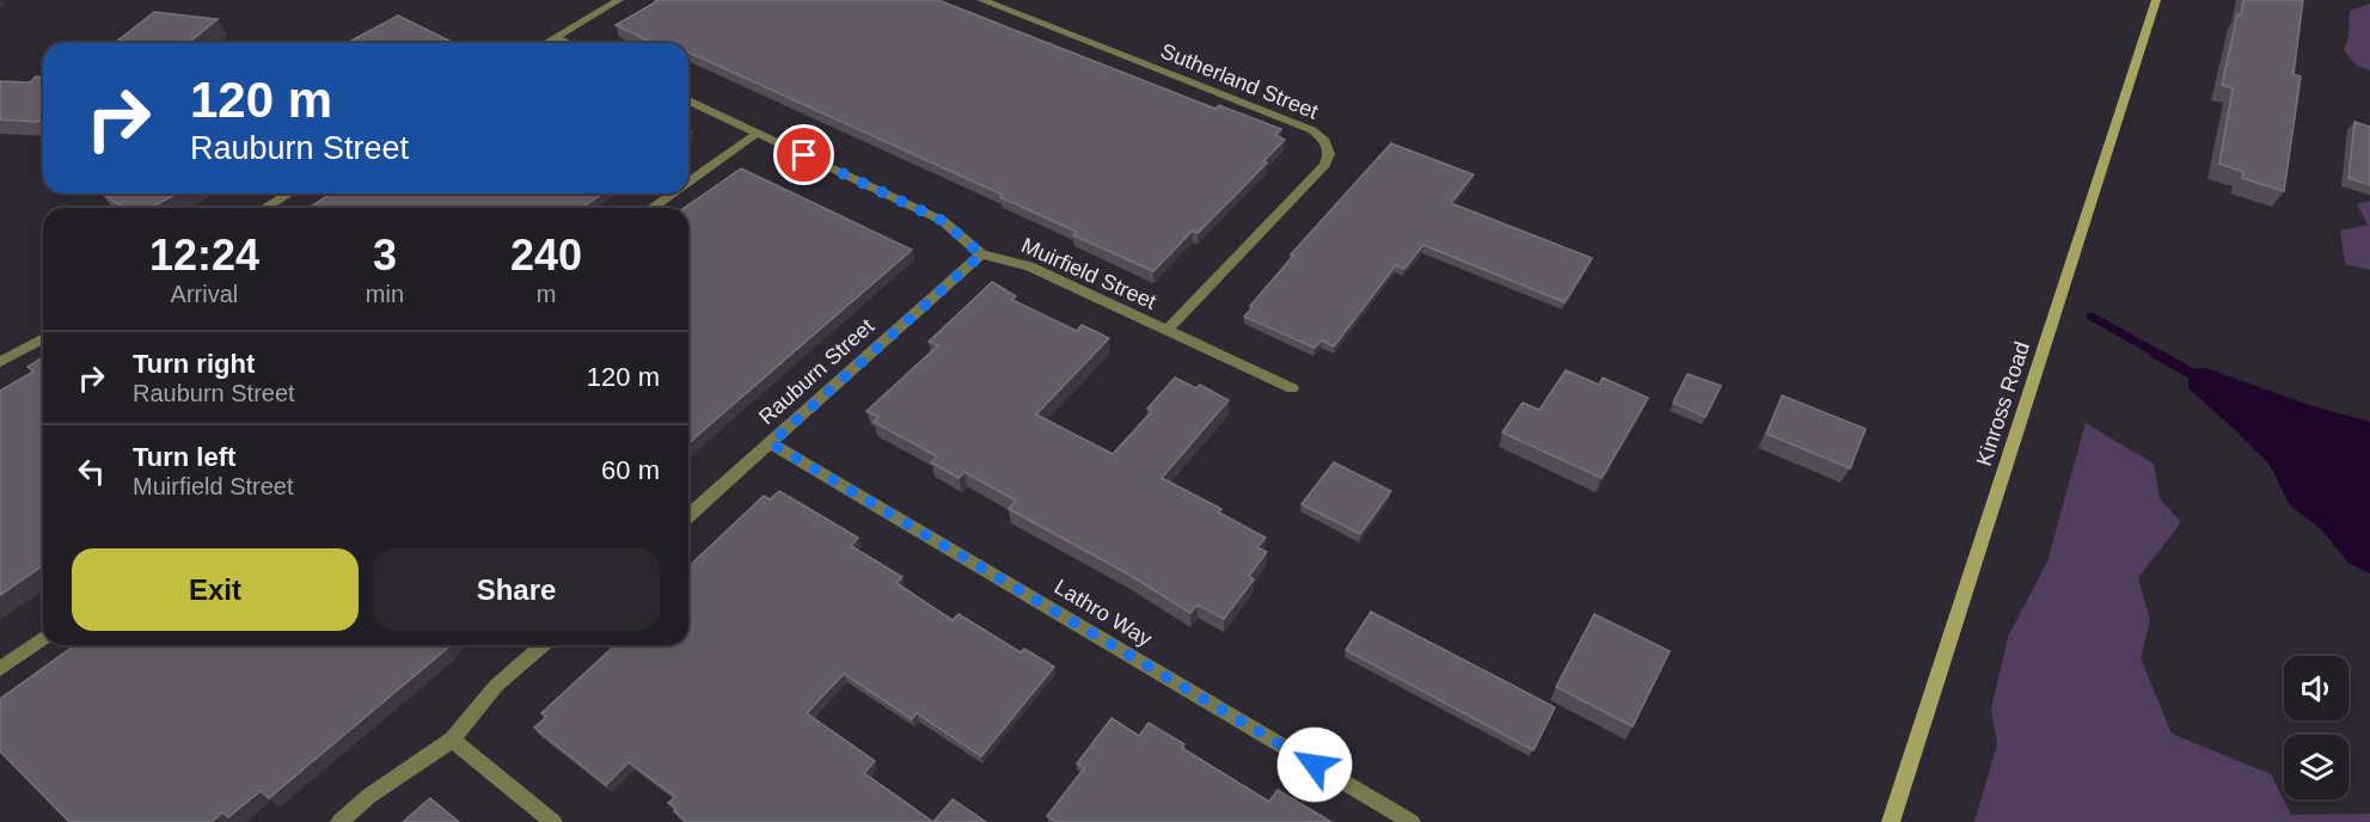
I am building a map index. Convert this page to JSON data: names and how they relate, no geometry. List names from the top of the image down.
{
  "streets": {
    "street": [
      "Sutherland Street",
      "Muirfield Street",
      "Rauburn Street",
      "Kinross Road",
      "Lathro Way"
    ]
  },
  "crossings": [
    ["Sutherland Street", "Muirfield Street"],
    ["Muirfield Street", "Rauburn Street"],
    ["Rauburn Street", "Lathro Way"]
  ],
  "page": {
    "turn": ["120 m", "Rauburn Street"],
    "eta": [
      "12:24",
      "Arrival",
      "3",
      "min",
      "240",
      "m"
    ],
    "list": [
      {
        "name": "Turn right",
        "note": "Rauburn Street",
        "value": "120 m"
      },
      {
        "name": "Turn left",
        "note": "Muirfield Street",
        "value": "60 m"
      }
    ],
    "buttons": ["Exit", "Share"]
  }
}
